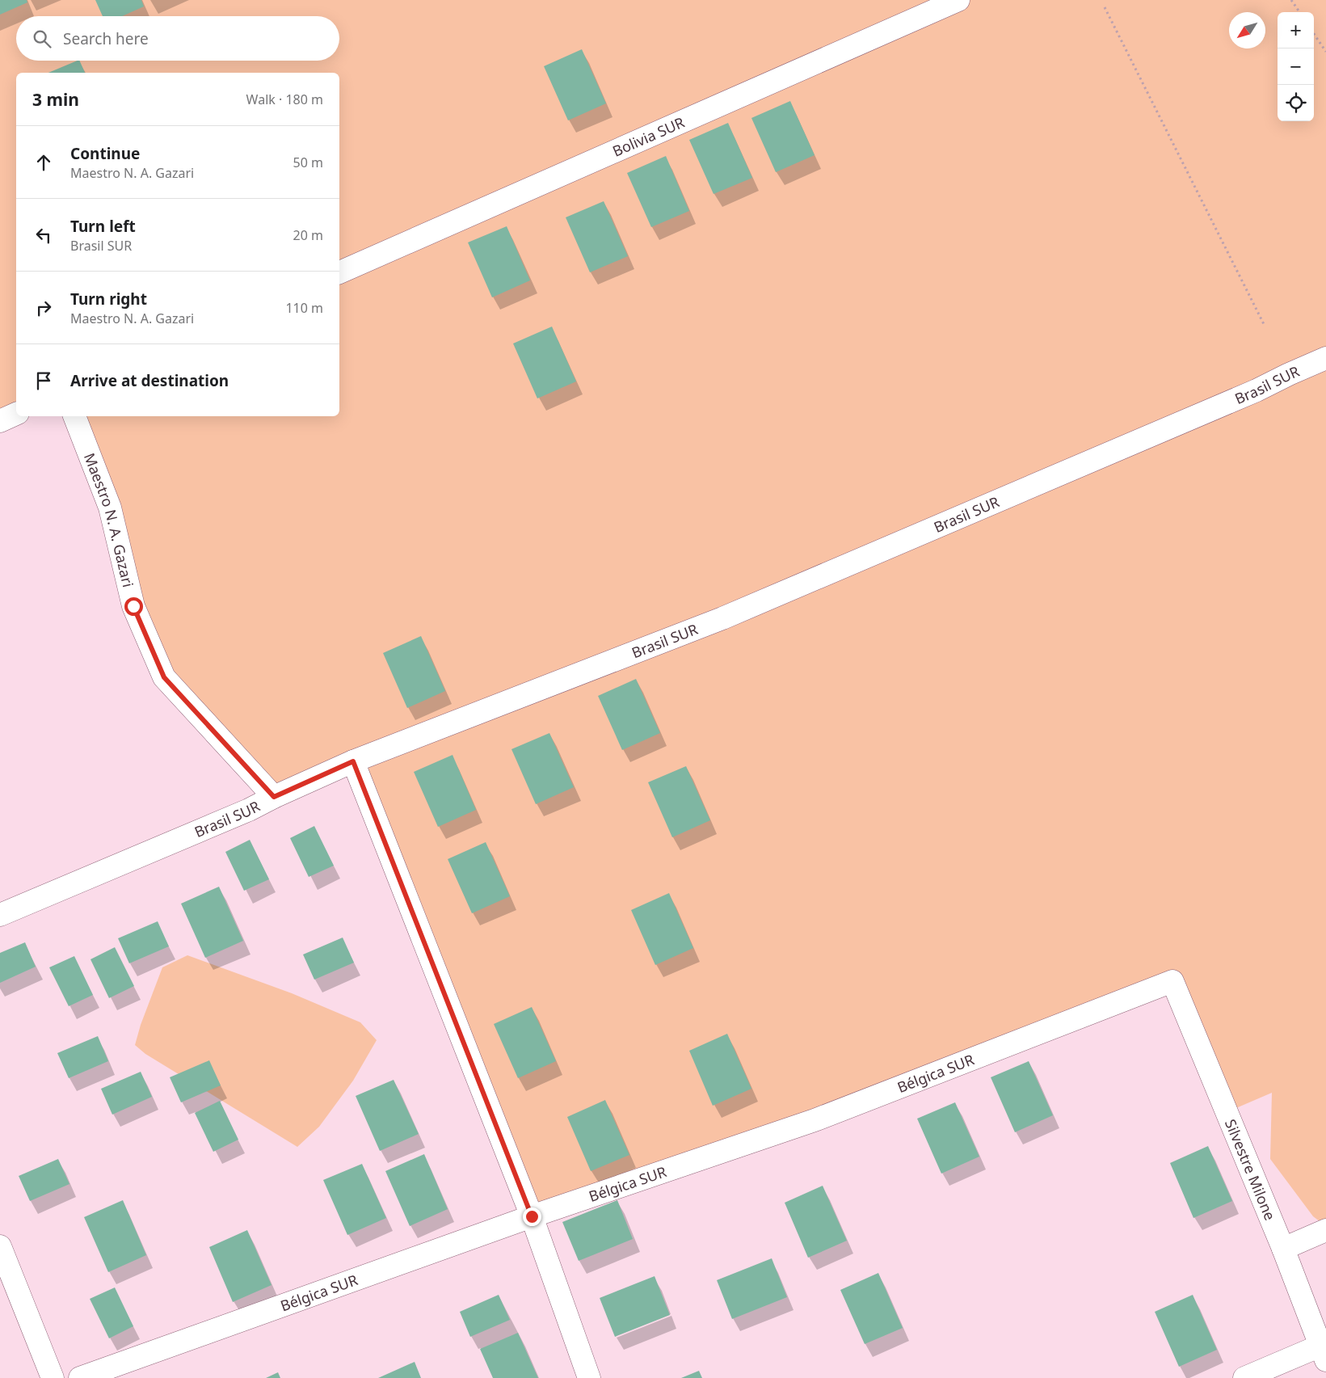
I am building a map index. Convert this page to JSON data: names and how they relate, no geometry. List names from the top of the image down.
{
  "streets": {
    "street": [
      "Bolivia SUR",
      "Brasil SUR",
      "Maestro N. A. Gazari",
      "Bélgica SUR",
      "Silvestre Milone"
    ]
  },
  "crossings": [
    ["Brasil SUR", "Maestro N. A. Gazari"],
    ["Bélgica SUR", "Silvestre Milone"]
  ],
  "north": "bottom left",
  "page": {
    "map_buttons": ["+", "−"],
    "search": "Search here",
    "heading": ["3 min", "Walk · 180 m"],
    "list": [
      ["Continue", "Maestro N. A. Gazari", "50 m"],
      ["Turn left", "Brasil SUR", "20 m"],
      ["Turn right", "Maestro N. A. Gazari", "110 m"],
      "Arrive at destination"
    ]
  }
}
